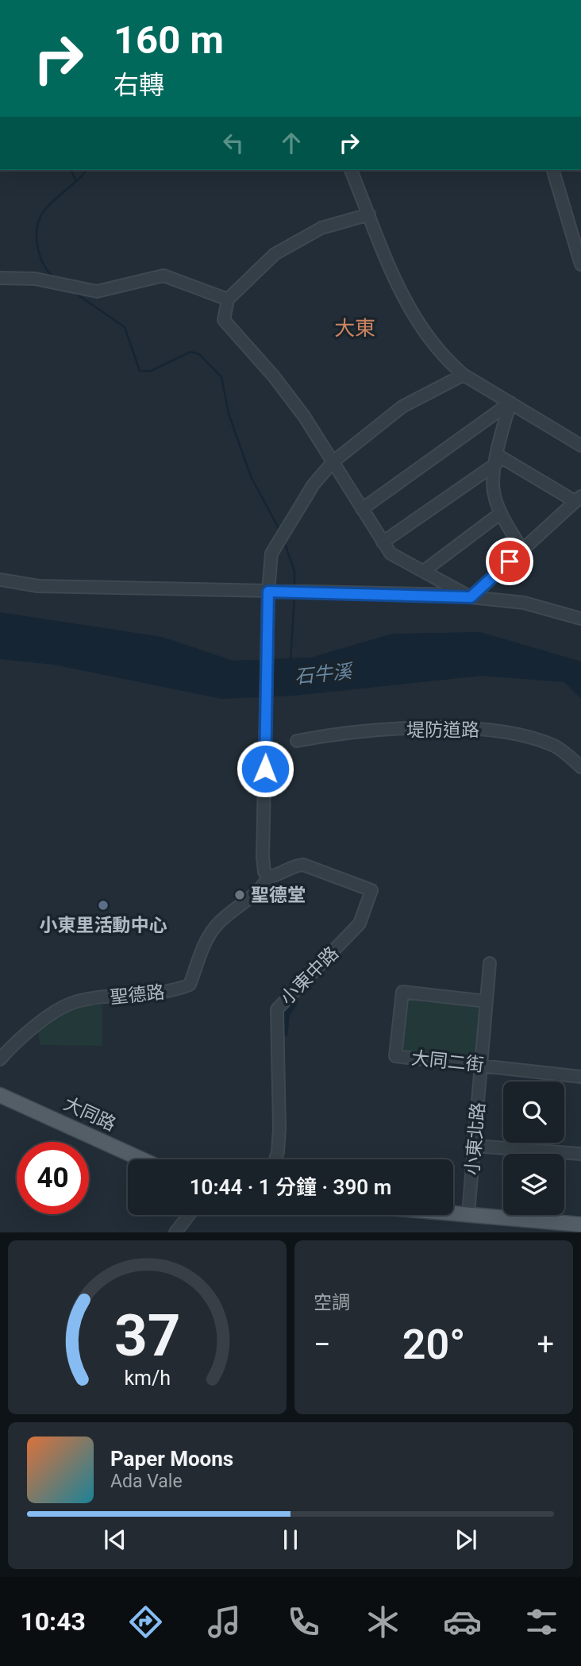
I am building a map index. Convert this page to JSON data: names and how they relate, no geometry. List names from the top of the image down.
{
  "streets": {
    "main road": ["大同路"],
    "street": [
      "堤防道路",
      "小東中路",
      "聖德路",
      "大同二街",
      "小東北路"
    ]
  },
  "crossings": [
    ["小東中路", "聖德路"],
    ["大同二街", "小東北路"]
  ],
  "districts": ["大東"],
  "water": ["石牛溪"],
  "places": ["聖德堂", "小東里活動中心"],
  "page": {
    "turn": ["160 m", "右轉"],
    "limit": "40",
    "trip": "10:44 · 1 分鐘 · 390 m",
    "tile": "空調",
    "heat": ["−", "20°", "+"],
    "song": ["Paper Moons", "Ada Vale"],
    "tabs": "10:43",
    "gauge": ["37", "km/h"]
  }
}
